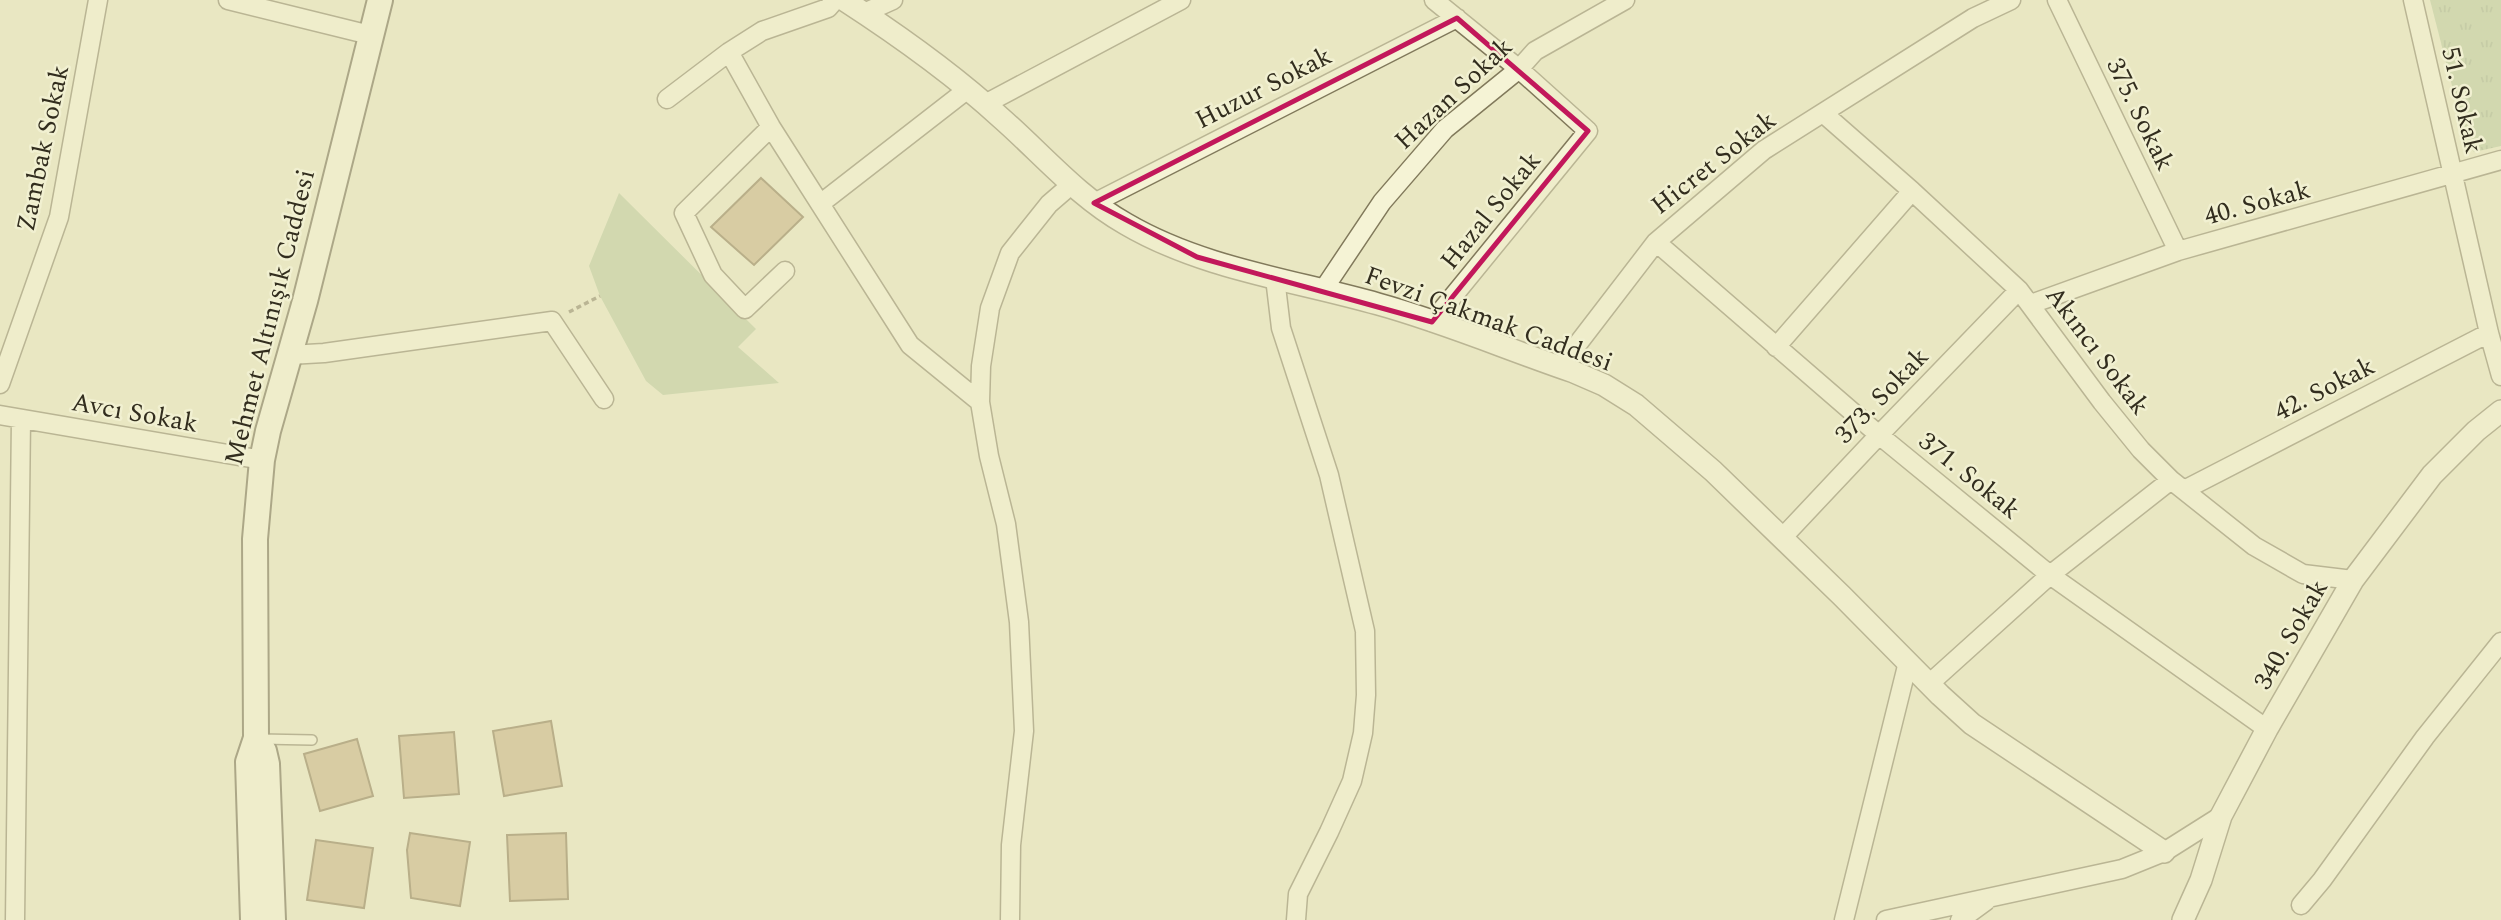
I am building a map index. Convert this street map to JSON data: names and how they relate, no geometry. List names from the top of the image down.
{
  "streets": {
    "main road": ["Mehmet Altınışık Caddesi"],
    "street": [
      "Huzur Sokak",
      "Hazan Sokak",
      "51. Sokak",
      "375. Sokak",
      "Zambak Sokak",
      "Hicret Sokak",
      "40. Sokak",
      "Hazal Sokak",
      "Fevzi Çakmak Caddesi",
      "Akıncı Sokak",
      "42. Sokak",
      "373. Sokak",
      "Avcı Sokak",
      "371. Sokak",
      "340. Sokak"
    ]
  },
  "crossings": [
    ["Huzur Sokak", "Fevzi Çakmak Caddesi"],
    ["Hazan Sokak", "Hazal Sokak"],
    ["Hazan Sokak", "Fevzi Çakmak Caddesi"],
    ["51. Sokak", "40. Sokak"],
    ["51. Sokak", "42. Sokak"],
    ["375. Sokak", "40. Sokak"],
    ["Hicret Sokak", "Fevzi Çakmak Caddesi"],
    ["Hicret Sokak", "Akıncı Sokak"],
    ["Hicret Sokak", "371. Sokak"],
    ["40. Sokak", "Akıncı Sokak"],
    ["40. Sokak", "373. Sokak"],
    ["Hazal Sokak", "Fevzi Çakmak Caddesi"],
    ["Mehmet Altınışık Caddesi", "Avcı Sokak"],
    ["Fevzi Çakmak Caddesi", "42. Sokak"],
    ["Fevzi Çakmak Caddesi", "373. Sokak"],
    ["Akıncı Sokak", "42. Sokak"],
    ["Akıncı Sokak", "373. Sokak"],
    ["Akıncı Sokak", "340. Sokak"],
    ["42. Sokak", "371. Sokak"],
    ["373. Sokak", "371. Sokak"],
    ["371. Sokak", "340. Sokak"]
  ]
}
